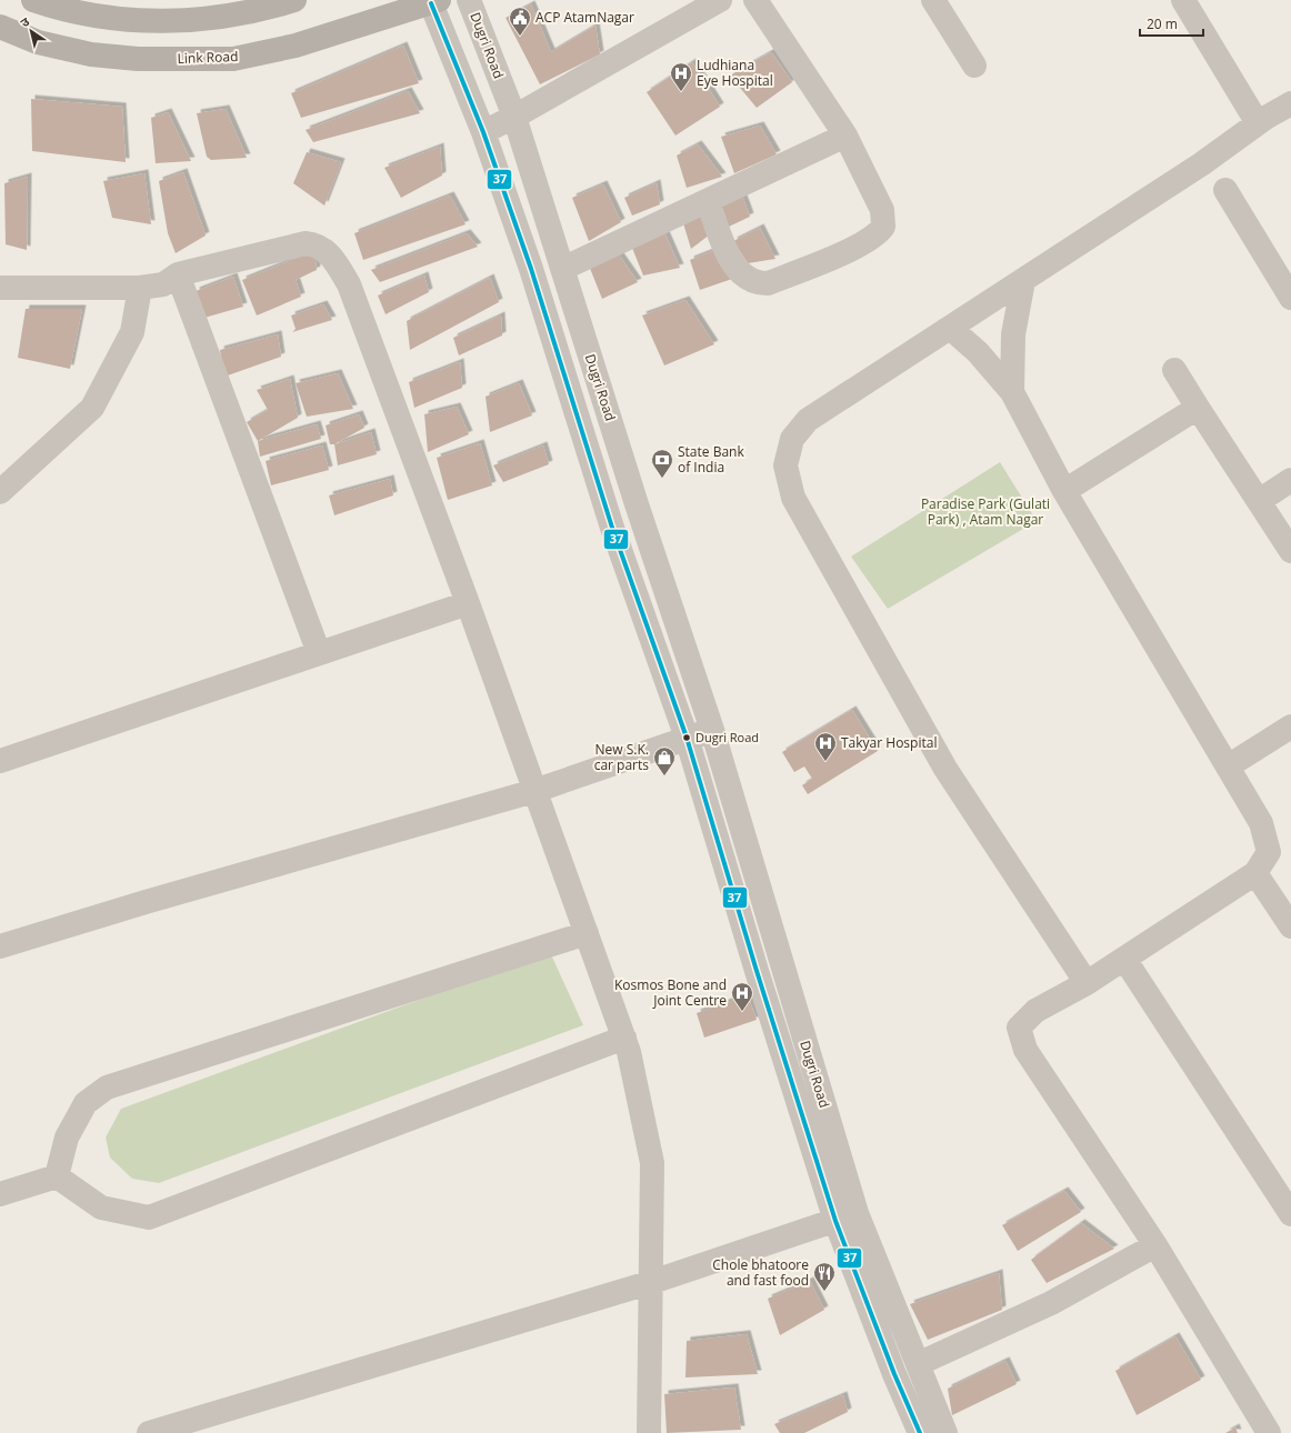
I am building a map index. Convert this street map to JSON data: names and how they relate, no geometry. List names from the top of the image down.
{
  "streets": {
    "main road": ["Link Road"],
    "street": ["Dugri Road"]
  },
  "crossings": [
    ["Dugri Road", "Link Road"]
  ],
  "parks": ["Paradise Park (Gulati Park) , Atam Nagar"],
  "places": {
    "public building": ["ACP AtamNagar"],
    "hospital": ["Ludhiana Eye Hospital", "Takyar Hospital", "Kosmos Bone and Joint Centre"],
    "bank": ["State Bank of India"],
    "other": ["Dugri Road"],
    "shop": ["New S.K. car parts"],
    "restaurant": ["Chole bhatoore and fast food"]
  },
  "lines": ["transit line 37"],
  "scale_bar": "20 m",
  "north": "top left"
}
